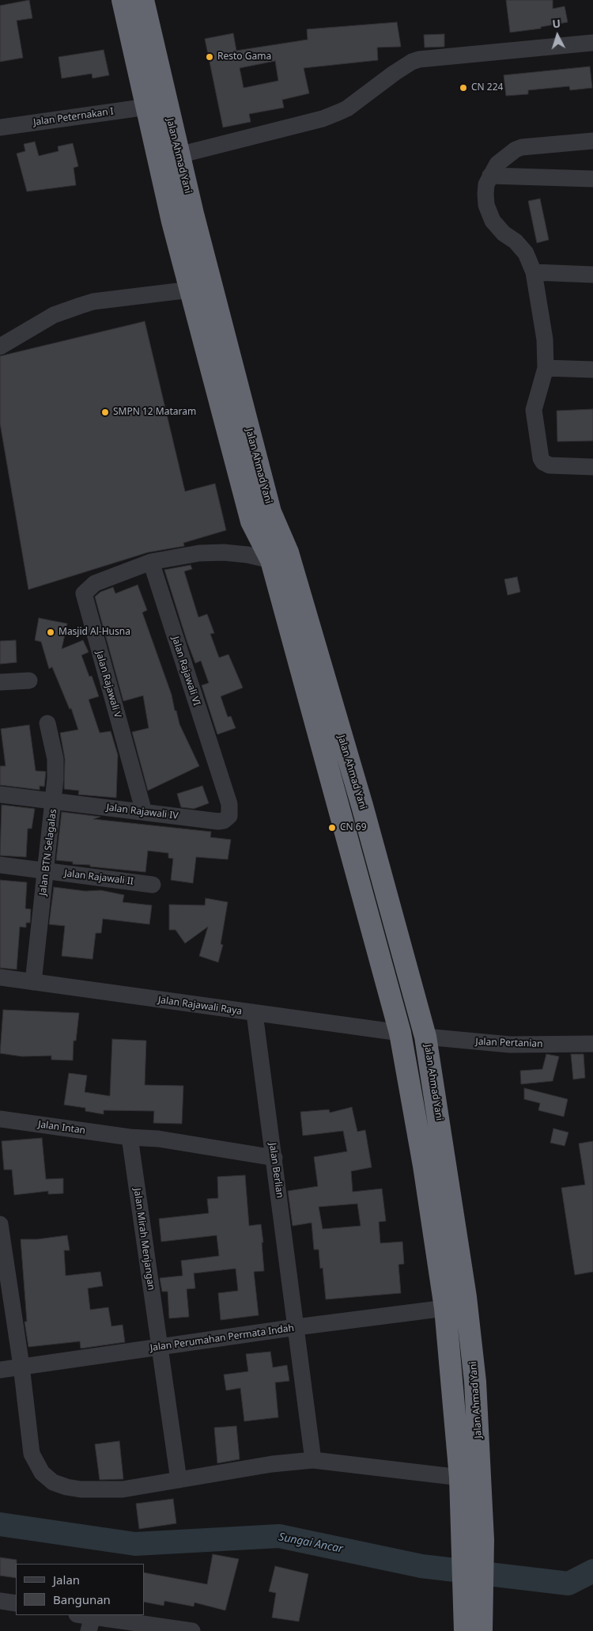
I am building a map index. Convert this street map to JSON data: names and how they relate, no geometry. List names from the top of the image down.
{
  "streets": {
    "highway": ["Jalan Ahmad Yani"],
    "street": [
      "Jalan Peternakan I",
      "Jalan Rajawali VI",
      "Jalan Rajawali V",
      "Jalan Rajawali IV",
      "Jalan BTN Selagalas",
      "Jalan Rajawali II",
      "Jalan Rajawali Raya",
      "Jalan Pertanian",
      "Jalan Intan",
      "Jalan Berlian",
      "Jalan Mirah Menjangan",
      "Jalan Perumahan Permata Indah"
    ]
  },
  "crossings": [
    ["Jalan Ahmad Yani", "Jalan Rajawali Raya"],
    ["Jalan Ahmad Yani", "Jalan Pertanian"],
    ["Jalan Ahmad Yani", "Jalan Perumahan Permata Indah"],
    ["Jalan Rajawali VI", "Jalan Rajawali V"],
    ["Jalan Rajawali VI", "Jalan Rajawali IV"],
    ["Jalan Rajawali V", "Jalan Rajawali IV"],
    ["Jalan Rajawali IV", "Jalan BTN Selagalas"],
    ["Jalan BTN Selagalas", "Jalan Rajawali II"],
    ["Jalan BTN Selagalas", "Jalan Rajawali Raya"],
    ["Jalan Rajawali Raya", "Jalan Berlian"],
    ["Jalan Intan", "Jalan Berlian"],
    ["Jalan Intan", "Jalan Mirah Menjangan"],
    ["Jalan Berlian", "Jalan Perumahan Permata Indah"],
    ["Jalan Mirah Menjangan", "Jalan Perumahan Permata Indah"]
  ],
  "water": ["Sungai Ancar"],
  "places": [
    "Resto Gama",
    "CN 224",
    "SMPN 12 Mataram",
    "Masjid Al-Husna",
    "CN 69"
  ],
  "legend": ["Jalan", "Bangunan"],
  "north": "top"
}
